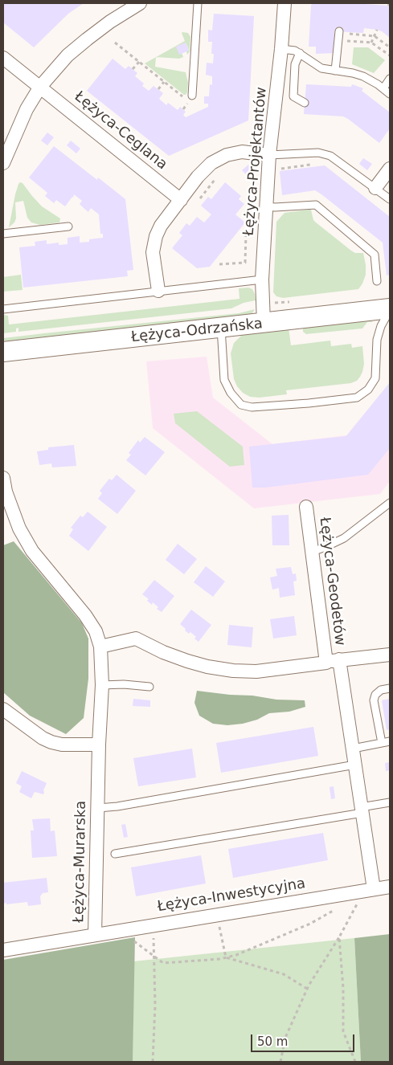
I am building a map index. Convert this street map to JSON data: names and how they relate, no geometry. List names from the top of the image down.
{
  "streets": {
    "main road": ["Łężyca-Odrzańska"],
    "street": [
      "Łężyca-Ceglana",
      "Łężyca-Projektantów",
      "Łężyca-Geodetów",
      "Łężyca-Murarska",
      "Łężyca-Inwestycyjna"
    ]
  },
  "crossings": [
    ["Łężyca-Projektantów", "Łężyca-Odrzańska"],
    ["Łężyca-Geodetów", "Łężyca-Murarska"],
    ["Łężyca-Murarska", "Łężyca-Inwestycyjna"]
  ],
  "scale_bar": "50 m"
}
